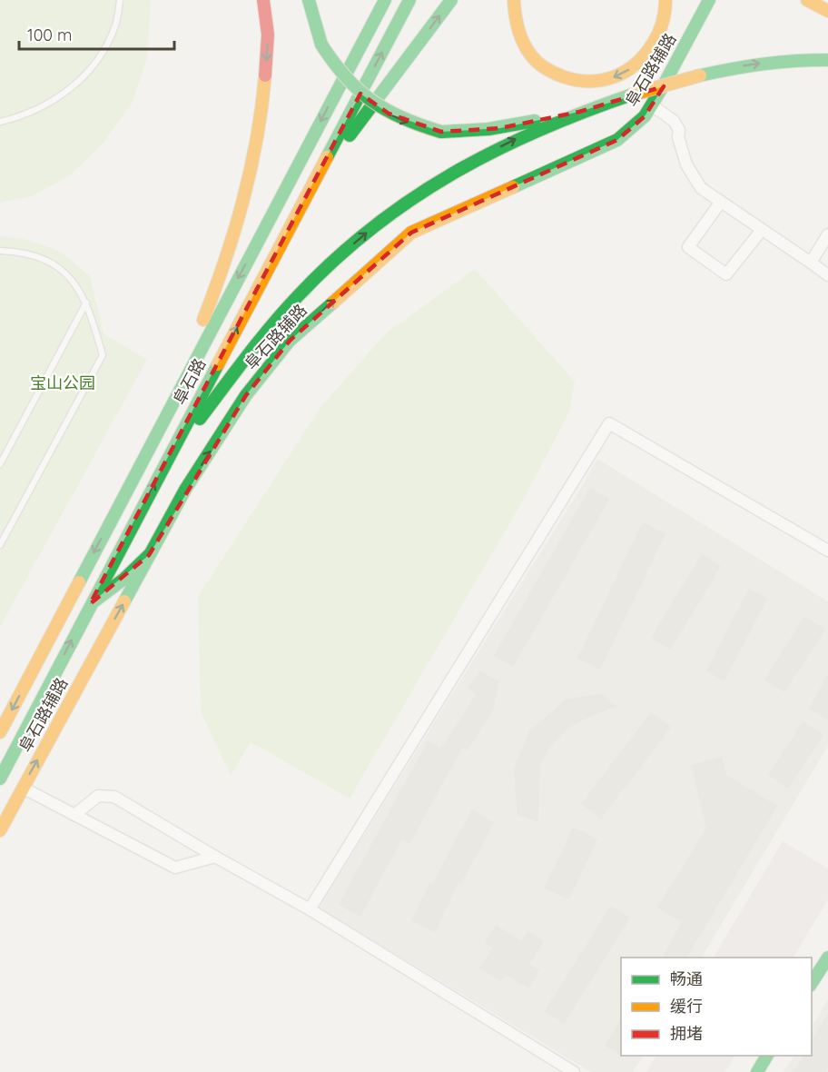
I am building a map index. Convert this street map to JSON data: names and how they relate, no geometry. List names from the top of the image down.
{
  "streets": {
    "main road": ["阜石路辅路", "阜石路"]
  },
  "parks": ["宝山公园"],
  "legend": ["畅通", "缓行", "拥堵"],
  "scale_bar": "100 m"
}
